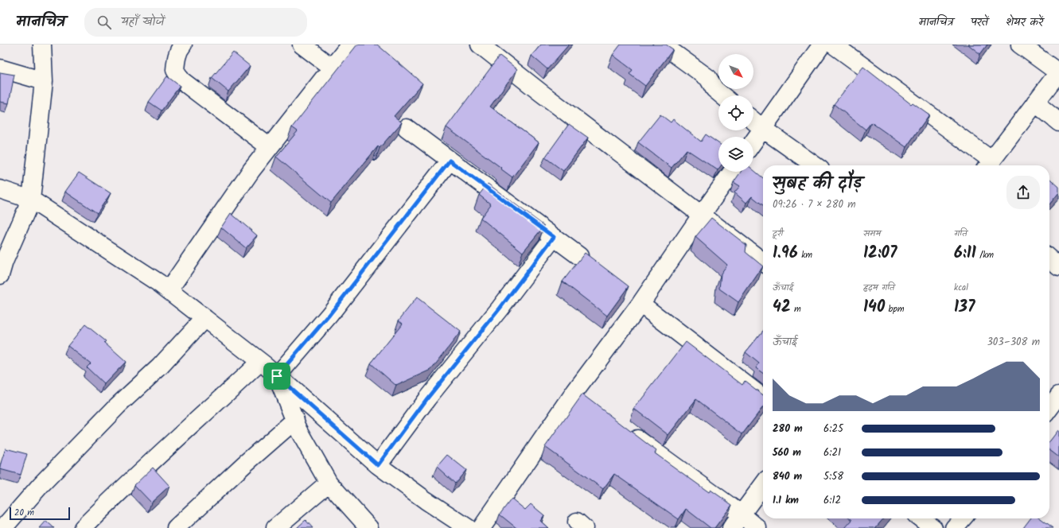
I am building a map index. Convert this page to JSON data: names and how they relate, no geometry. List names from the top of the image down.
{
  "scale_bar": "20 m",
  "north": "bottom right",
  "page": {
    "header": "मानचित्र",
    "search": "यहाँ खोजें",
    "nav": ["मानचित्र", "परतें", "शेयर करें"],
    "heading": ["सुबह की दौड़", "09:26 · 7 × 280 m"],
    "stats": [
      ["दूरी", "1.96 km"],
      ["समय", "12:07"],
      ["गति", "6:11 /km"],
      ["ऊँचाई", "42 m"],
      ["हृदय गति", "140 bpm"],
      ["kcal", "137"]
    ],
    "chart": ["ऊँचाई", "303–308 m"],
    "list": [
      {
        "name": "280 m",
        "note": "6:25"
      },
      {
        "name": "560 m",
        "note": "6:21"
      },
      {
        "name": "840 m",
        "note": "5:58"
      },
      {
        "name": "1.1 km",
        "note": "6:12"
      }
    ],
    "scale": "20 m"
  }
}
